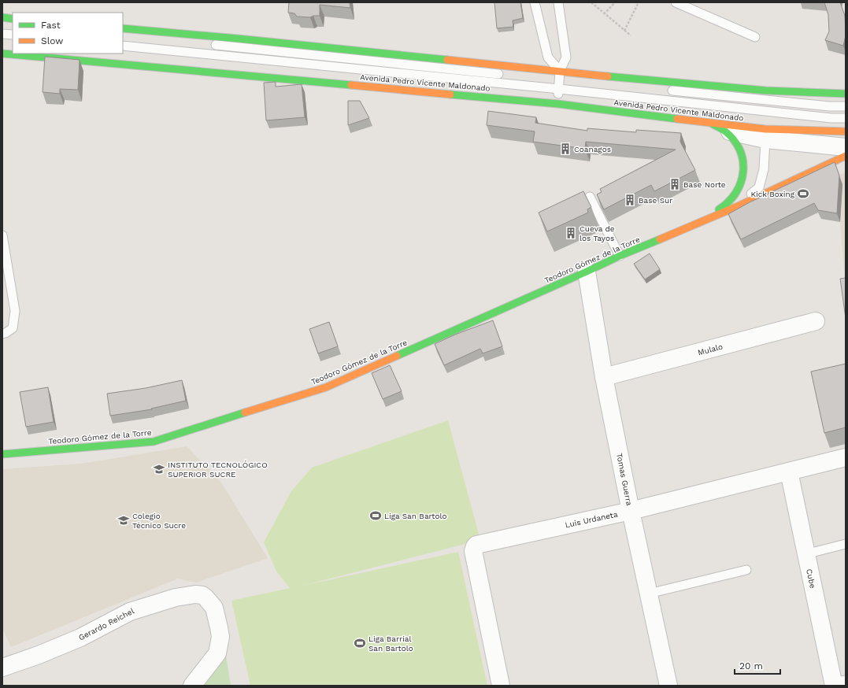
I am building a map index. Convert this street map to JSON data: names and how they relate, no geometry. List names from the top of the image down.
{
  "streets": {
    "main road": ["Avenida Pedro Vicente Maldonado", "Teodoro Gómez de la Torre"],
    "street": [
      "Mulalo",
      "Tomas Guerra",
      "Luis Urdaneta",
      "Cube",
      "Gerardo Reichel"
    ]
  },
  "crossings": [
    ["Avenida Pedro Vicente Maldonado", "Teodoro Gómez de la Torre"],
    ["Teodoro Gómez de la Torre", "Tomas Guerra"],
    ["Mulalo", "Tomas Guerra"],
    ["Tomas Guerra", "Luis Urdaneta"],
    ["Luis Urdaneta", "Cube"]
  ],
  "places": {
    "building": [
      "Coanagos",
      "Base Norte",
      "Base Sur",
      "Cueva de los Tayos"
    ],
    "sports": ["Kick Boxing", "Liga San Bartolo", "Liga Barrial San Bartolo"],
    "school or university": ["INSTITUTO TECNOLÓGICO SUPERIOR SUCRE", "Colegio Técnico Sucre"]
  },
  "legend": ["Fast", "Slow"],
  "scale_bar": "20 m"
}
